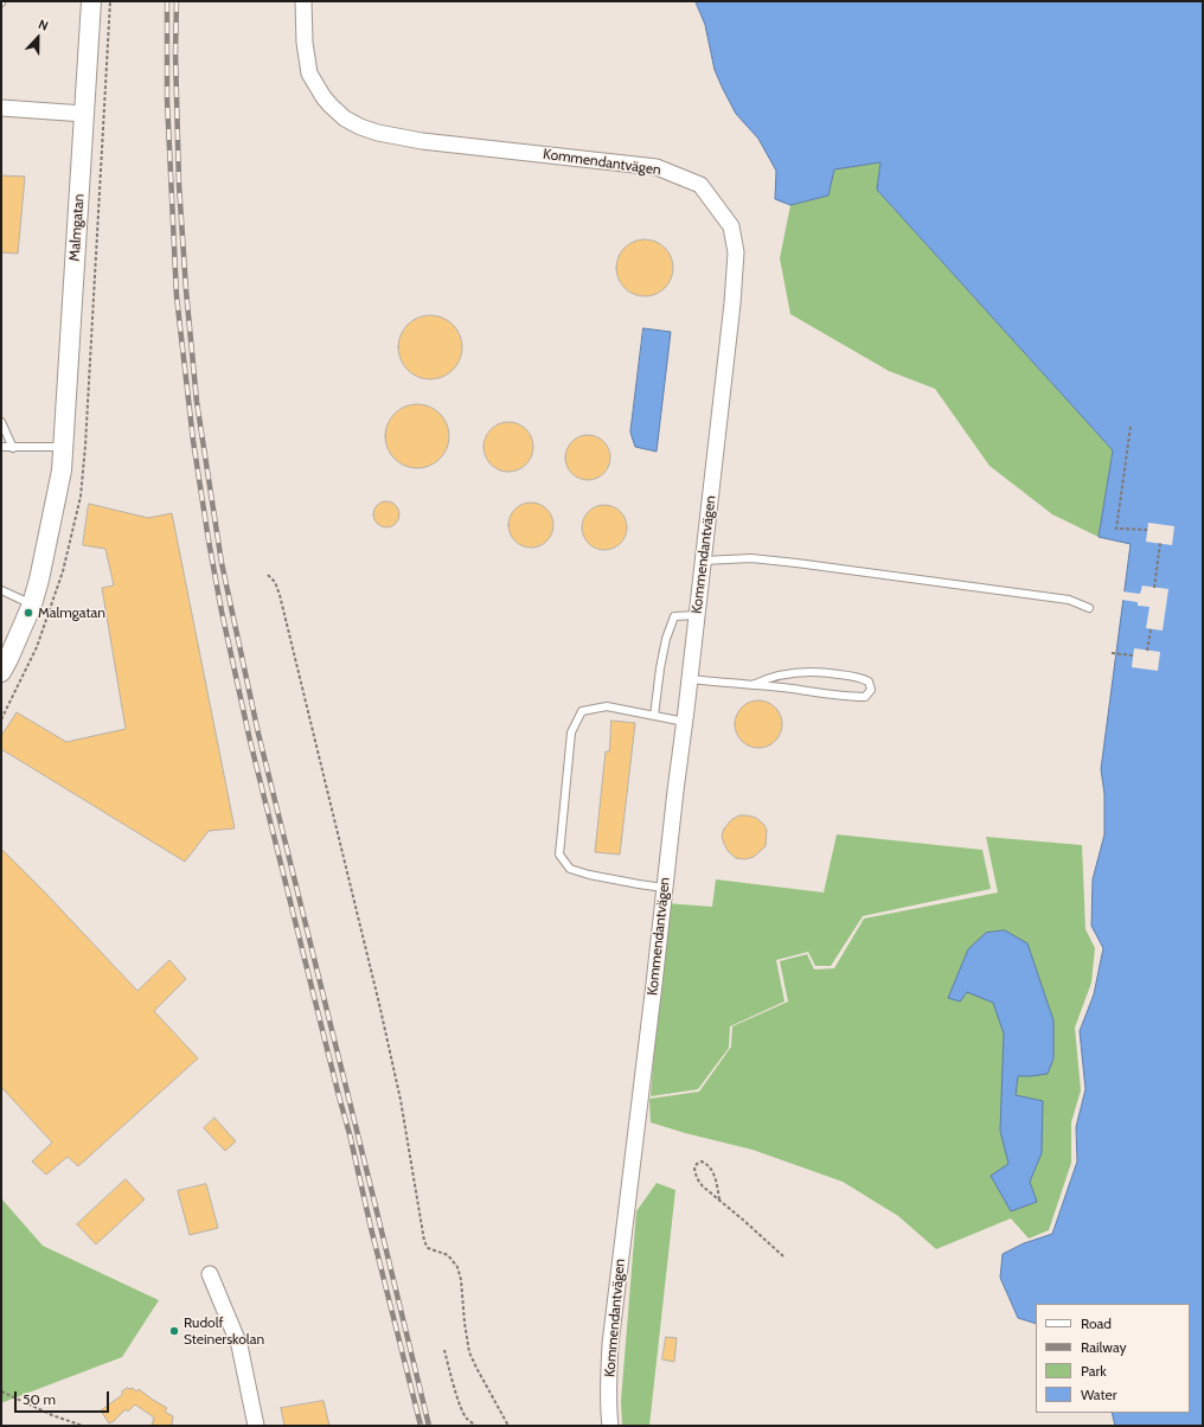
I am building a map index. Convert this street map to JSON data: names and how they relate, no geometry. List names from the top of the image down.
{
  "streets": {
    "street": ["Kommendantvägen", "Malmgatan"]
  },
  "places": ["Malmgatan", "Rudolf Steinerskolan"],
  "legend": [
    "Road",
    "Railway",
    "Park",
    "Water"
  ],
  "scale_bar": "50 m",
  "north": "top"
}
